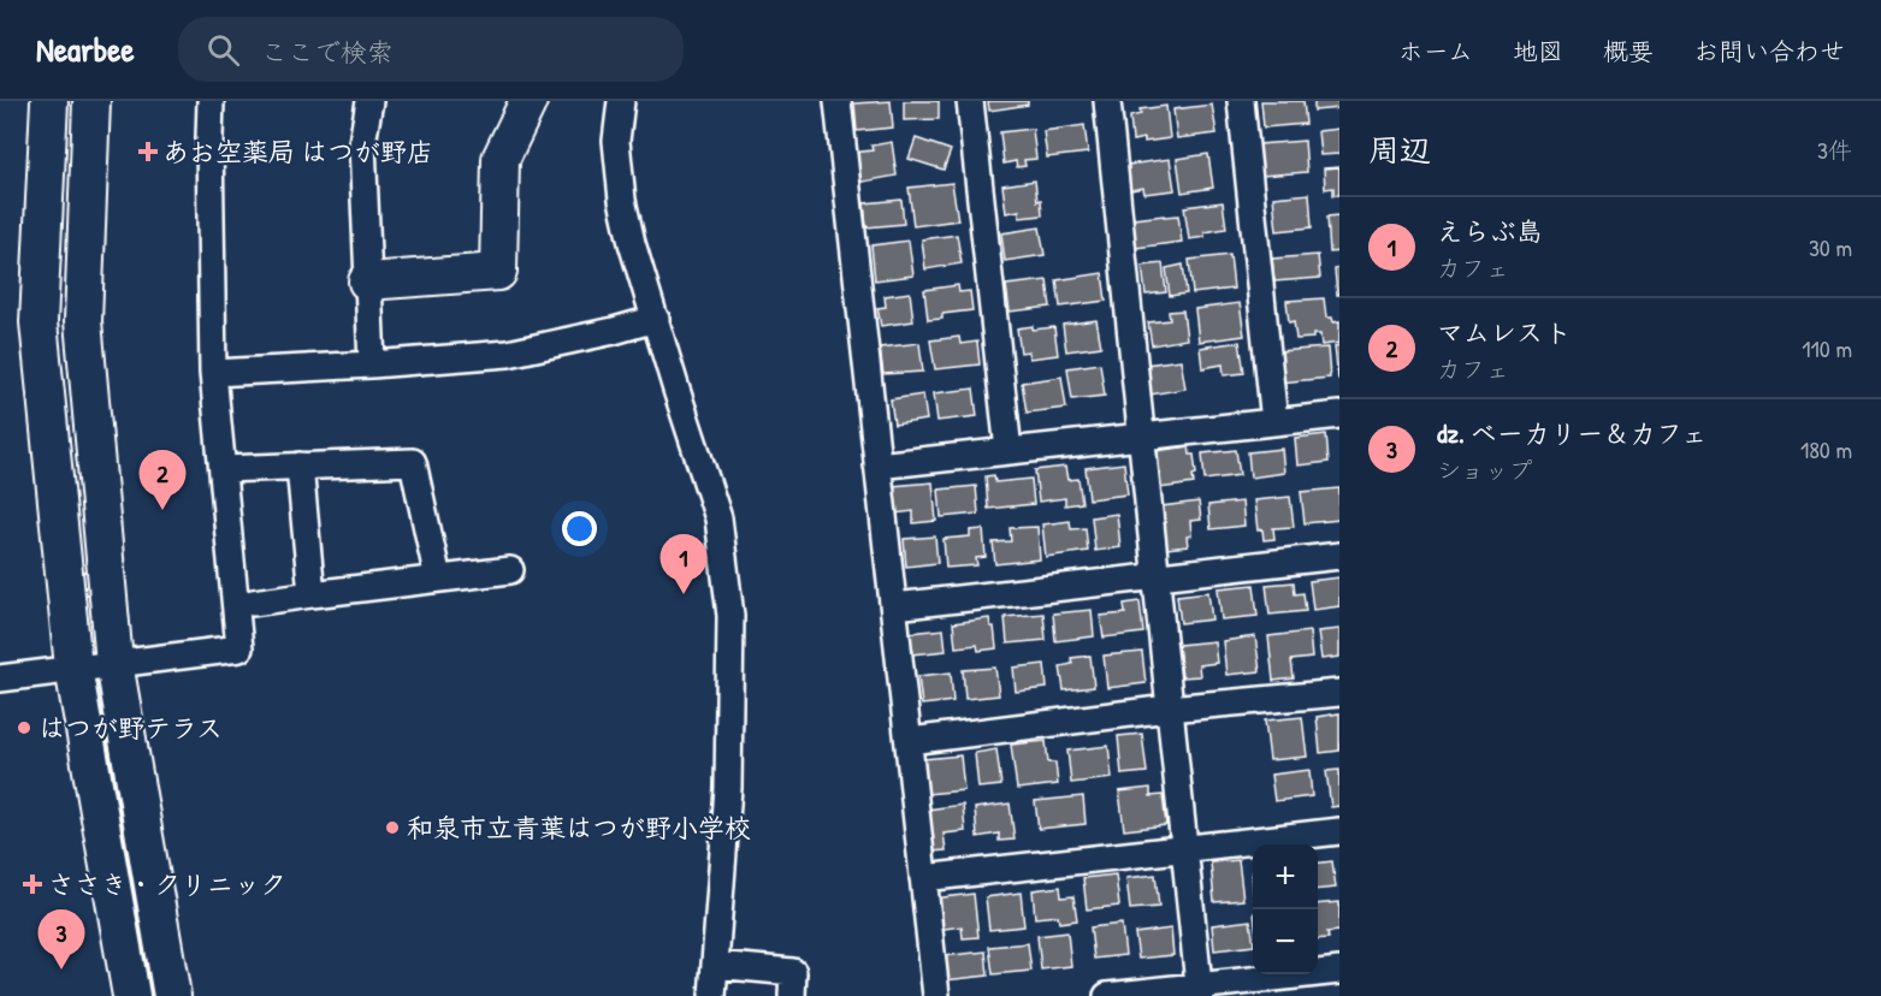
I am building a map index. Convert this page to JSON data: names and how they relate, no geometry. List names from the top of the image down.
{
  "places": {
    "health": ["あお空薬局 はつが野店", "ささき・クリニック"],
    "other": ["はつが野テラス", "和泉市立青葉はつが野小学校"]
  },
  "page": {
    "header": "Nearbee",
    "search": "ここで検索",
    "nav": [
      "ホーム",
      "地図",
      "概要",
      "お問い合わせ"
    ],
    "heading": ["周辺", "3件"],
    "list": [
      {
        "mark": "1",
        "name": "えらぶ島",
        "note": "カフェ",
        "value": "30 m"
      },
      {
        "mark": "2",
        "name": "マムレスト",
        "note": "カフェ",
        "value": "110 m"
      },
      {
        "mark": "3",
        "name": "dz. ベーカリー＆カフェ",
        "note": "ショップ",
        "value": "180 m"
      }
    ],
    "pins": ["2", "1", "3"],
    "map_buttons": ["+", "−"]
  }
}
